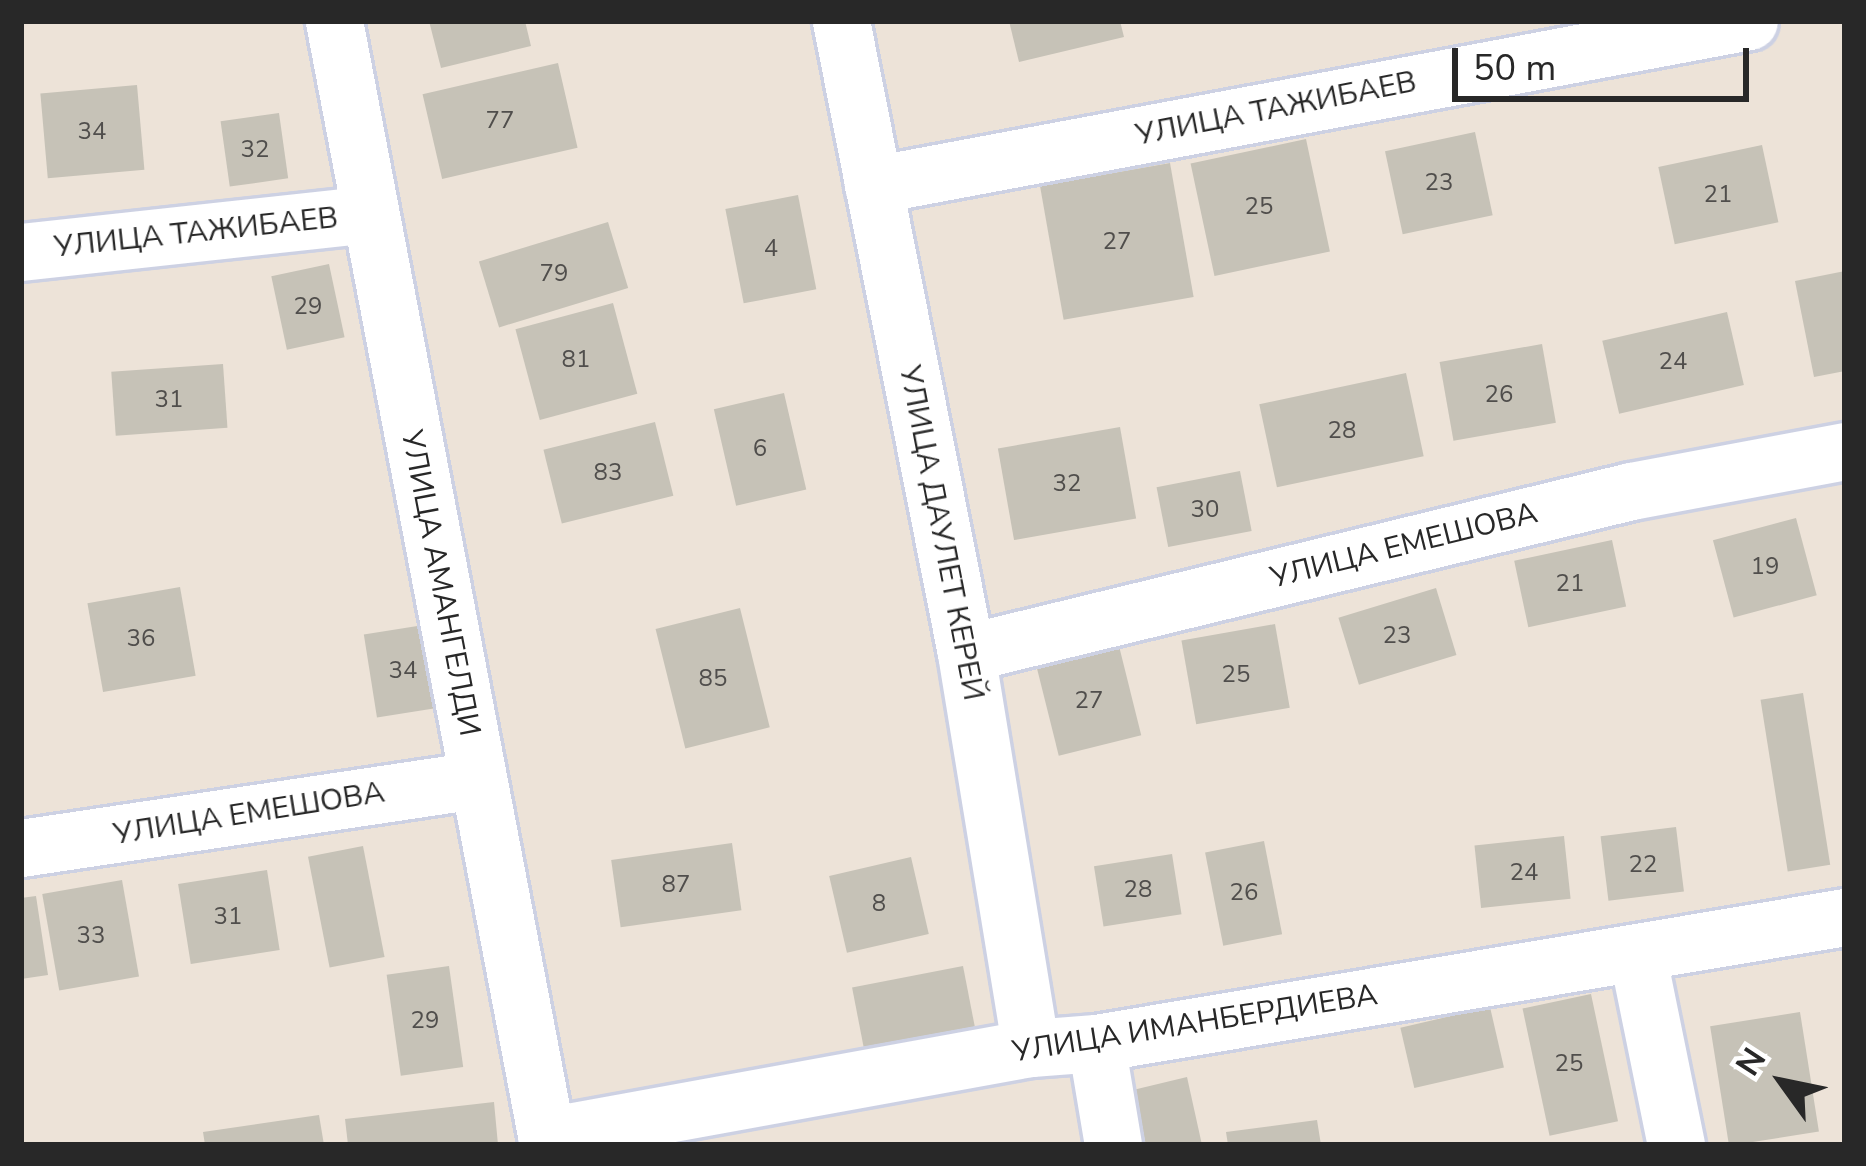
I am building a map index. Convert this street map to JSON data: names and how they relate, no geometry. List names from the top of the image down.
{
  "streets": {
    "street": [
      "УЛИЦА ТАЖИБАЕВ",
      "УЛИЦА ДАУЛЕТ КЕРЕЙ",
      "УЛИЦА ЕМЕШОВА",
      "УЛИЦА АМАНГЕЛДИ",
      "УЛИЦА ИМАНБЕРДИЕВА"
    ]
  },
  "crossings": [
    ["УЛИЦА ТАЖИБАЕВ", "УЛИЦА ДАУЛЕТ КЕРЕЙ"],
    ["УЛИЦА ТАЖИБАЕВ", "УЛИЦА АМАНГЕЛДИ"],
    ["УЛИЦА ДАУЛЕТ КЕРЕЙ", "УЛИЦА ЕМЕШОВА"],
    ["УЛИЦА ДАУЛЕТ КЕРЕЙ", "УЛИЦА ИМАНБЕРДИЕВА"],
    ["УЛИЦА ЕМЕШОВА", "УЛИЦА АМАНГЕЛДИ"],
    ["УЛИЦА АМАНГЕЛДИ", "УЛИЦА ИМАНБЕРДИЕВА"]
  ],
  "house_numbers": [
    "77",
    "34",
    "32",
    "23",
    "21",
    "25",
    "27",
    "4",
    "79",
    "29",
    "81",
    "24",
    "26",
    "31",
    "28",
    "6",
    "83",
    "32",
    "30",
    "19",
    "21",
    "23",
    "36",
    "34",
    "25",
    "85",
    "27",
    "22",
    "24",
    "87",
    "28",
    "26",
    "8",
    "31",
    "33",
    "29",
    "25"
  ],
  "scale_bar": "50 m",
  "north": "top left"
}
